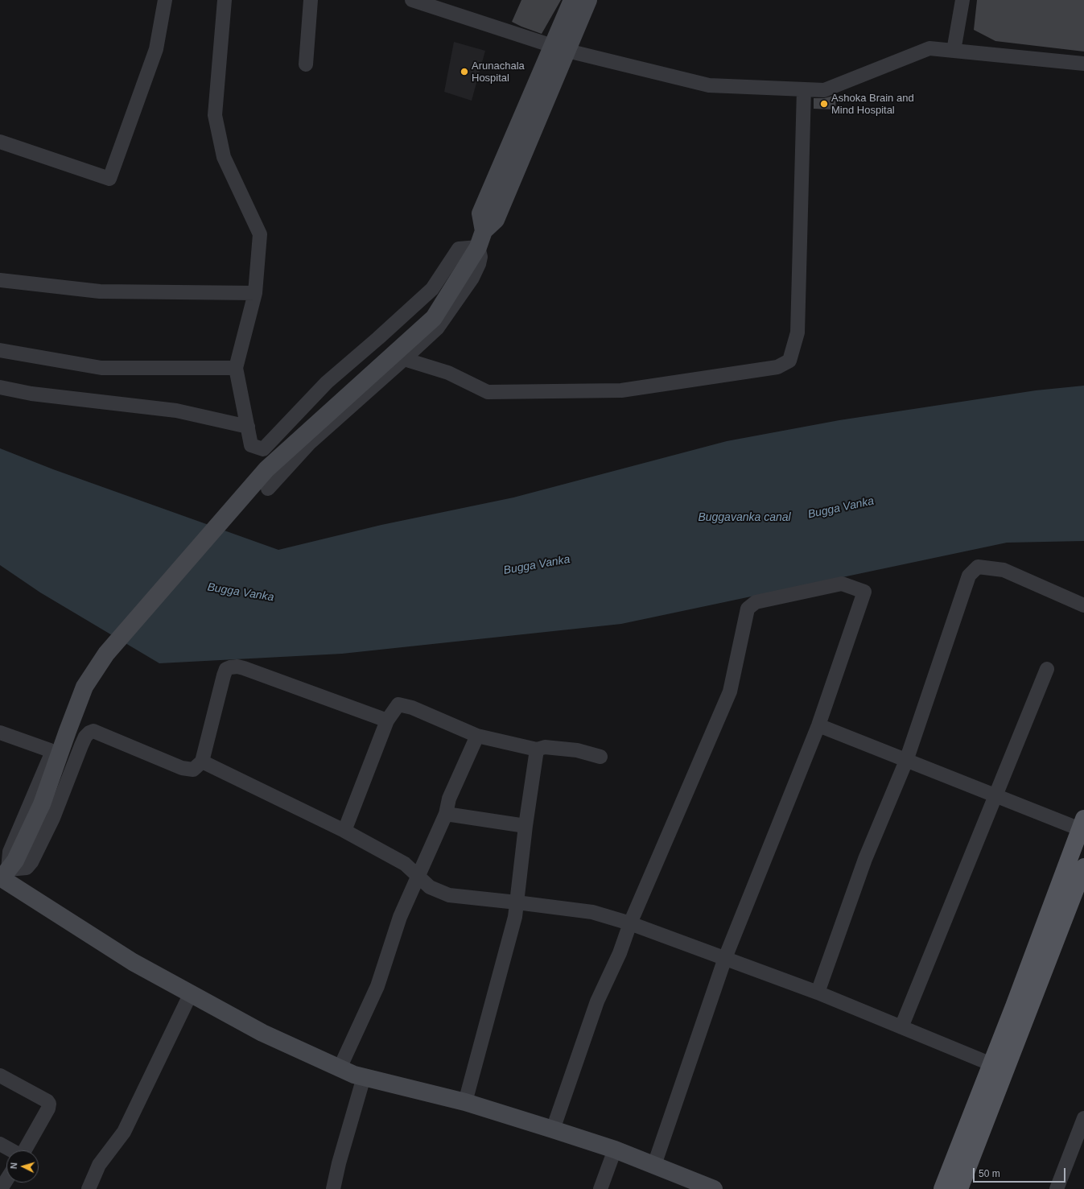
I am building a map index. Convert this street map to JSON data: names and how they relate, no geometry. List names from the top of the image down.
{
  "water": ["Bugga Vanka", "Buggavanka canal"],
  "places": ["Arunachala Hospital", "Ashoka Brain and Mind Hospital"],
  "scale_bar": "50 m",
  "north": "left"
}
